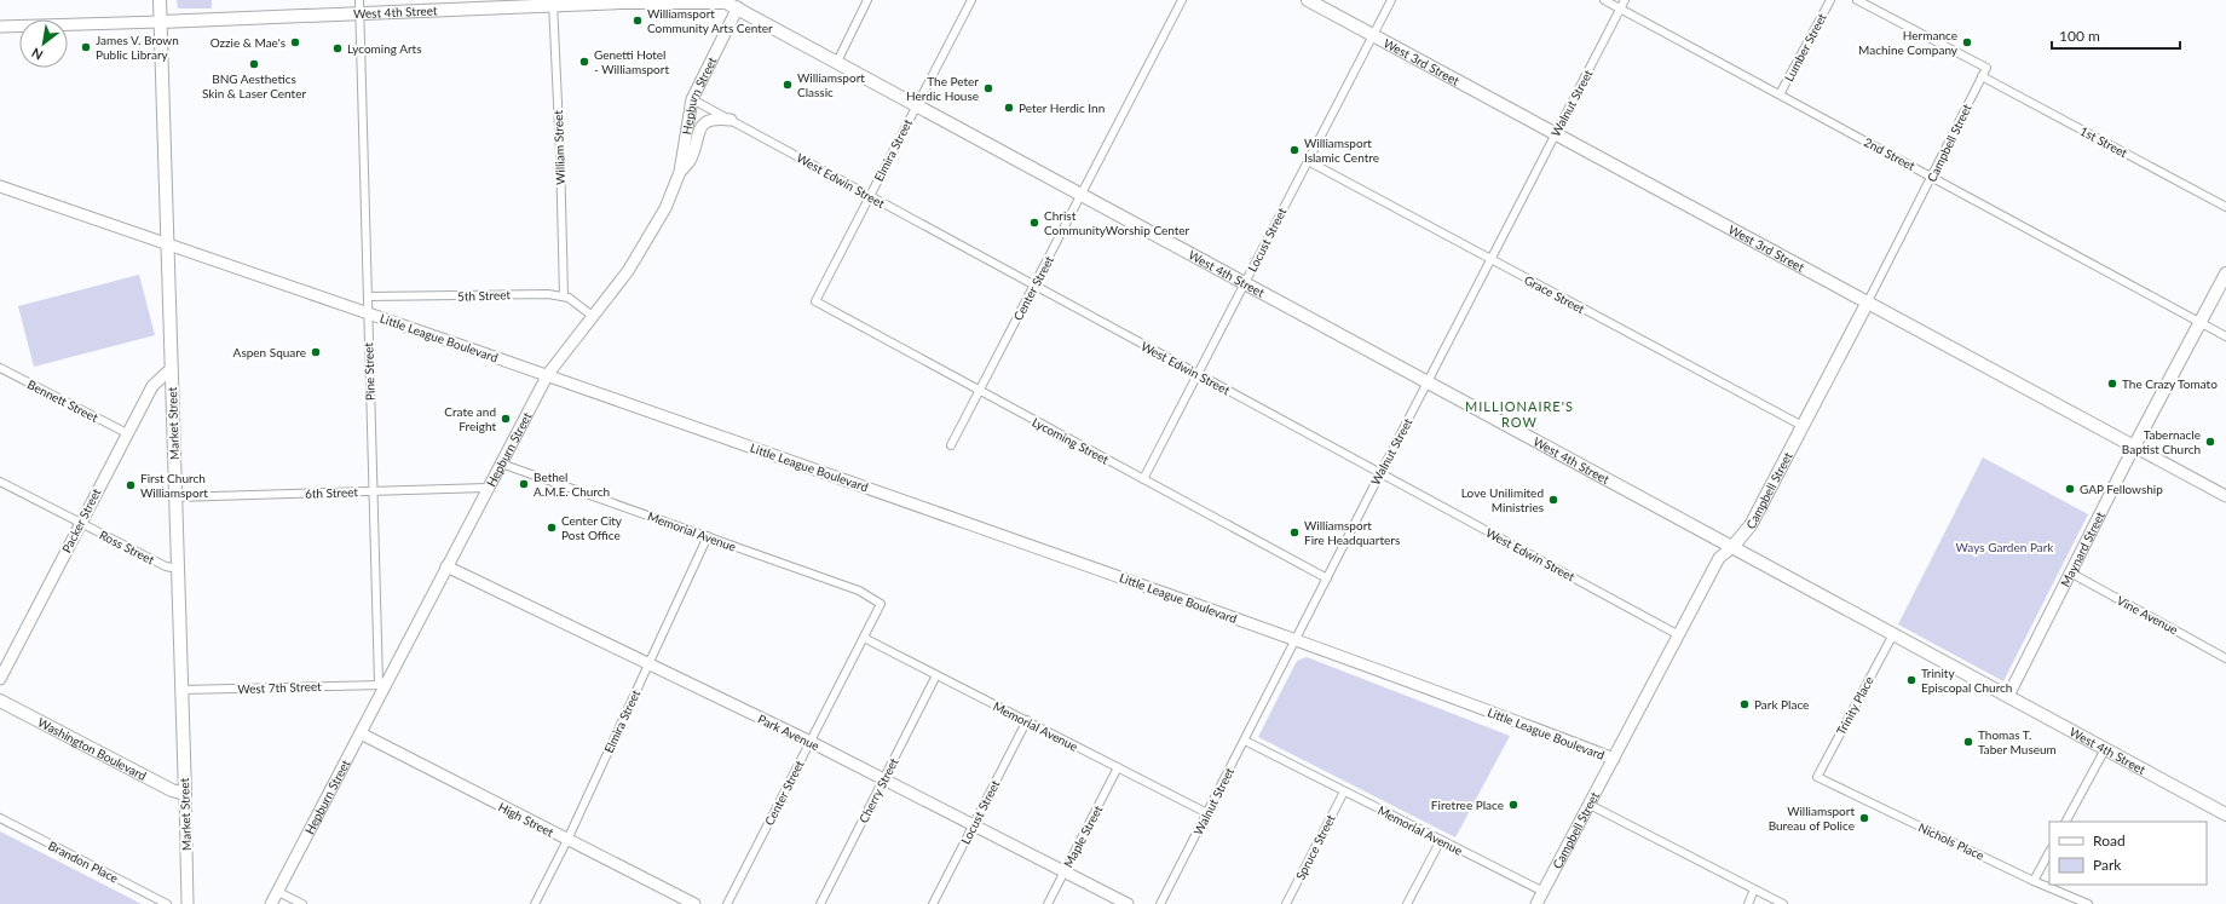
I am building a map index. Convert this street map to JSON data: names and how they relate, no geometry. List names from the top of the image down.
{
  "streets": {
    "main road": [
      "West 4th Street",
      "West 3rd Street",
      "Campbell Street",
      "Market Street",
      "Maynard Street",
      "Washington Boulevard"
    ],
    "street": [
      "Lumber Street",
      "Hepburn Street",
      "Walnut Street",
      "1st Street",
      "William Street",
      "Elmira Street",
      "2nd Street",
      "West Edwin Street",
      "Locust Street",
      "Center Street",
      "Grace Street",
      "5th Street",
      "Little League Boulevard",
      "Pine Street",
      "Bennett Street",
      "Lycoming Street",
      "6th Street",
      "Packer Street",
      "Memorial Avenue",
      "Ross Street",
      "Vine Avenue",
      "West 7th Street",
      "Trinity Place",
      "Park Avenue",
      "Cherry Street",
      "High Street",
      "Maple Street",
      "Nichols Place",
      "Spruce Street",
      "Brandon Place"
    ]
  },
  "crossings": [
    ["West 4th Street", "Hepburn Street"],
    ["West 4th Street", "Walnut Street"],
    ["West 4th Street", "Campbell Street"],
    ["West 4th Street", "William Street"],
    ["West 4th Street", "Elmira Street"],
    ["West 4th Street", "Locust Street"],
    ["West 4th Street", "Center Street"],
    ["West 4th Street", "Pine Street"],
    ["West 4th Street", "Market Street"],
    ["West 4th Street", "Maynard Street"],
    ["West 4th Street", "Trinity Place"],
    ["Lumber Street", "2nd Street"],
    ["West 3rd Street", "Walnut Street"],
    ["West 3rd Street", "Campbell Street"],
    ["West 3rd Street", "Locust Street"],
    ["West 3rd Street", "Maynard Street"],
    ["Hepburn Street", "West Edwin Street"],
    ["Hepburn Street", "Little League Boulevard"],
    ["Hepburn Street", "Pine Street"],
    ["Hepburn Street", "6th Street"],
    ["Hepburn Street", "Memorial Avenue"],
    ["Hepburn Street", "West 7th Street"],
    ["Hepburn Street", "Park Avenue"],
    ["Hepburn Street", "High Street"],
    ["Walnut Street", "2nd Street"],
    ["Walnut Street", "West Edwin Street"],
    ["Walnut Street", "Grace Street"],
    ["Walnut Street", "Little League Boulevard"],
    ["Walnut Street", "Lycoming Street"],
    ["Walnut Street", "Memorial Avenue"],
    ["1st Street", "Campbell Street"],
    ["Campbell Street", "2nd Street"],
    ["Campbell Street", "West Edwin Street"],
    ["Campbell Street", "Grace Street"],
    ["Campbell Street", "Little League Boulevard"],
    ["Campbell Street", "Memorial Avenue"],
    ["William Street", "5th Street"],
    ["Elmira Street", "West Edwin Street"],
    ["Elmira Street", "Lycoming Street"],
    ["Elmira Street", "Memorial Avenue"],
    ["Elmira Street", "Park Avenue"],
    ["Elmira Street", "High Street"],
    ["2nd Street", "Maynard Street"],
    ["West Edwin Street", "Locust Street"],
    ["West Edwin Street", "Center Street"],
    ["Locust Street", "Grace Street"],
    ["Locust Street", "Lycoming Street"],
    ["Locust Street", "Memorial Avenue"],
    ["Locust Street", "Park Avenue"],
    ["Center Street", "Lycoming Street"],
    ["Center Street", "Memorial Avenue"],
    ["Center Street", "Park Avenue"],
    ["5th Street", "Pine Street"],
    ["Little League Boulevard", "Pine Street"],
    ["Little League Boulevard", "Market Street"],
    ["Pine Street", "6th Street"],
    ["Pine Street", "West 7th Street"],
    ["Bennett Street", "Packer Street"],
    ["Market Street", "6th Street"],
    ["Market Street", "Packer Street"],
    ["Market Street", "Ross Street"],
    ["Market Street", "West 7th Street"],
    ["Market Street", "Washington Boulevard"],
    ["Packer Street", "Ross Street"],
    ["Memorial Avenue", "Cherry Street"],
    ["Memorial Avenue", "Maple Street"],
    ["Memorial Avenue", "Spruce Street"],
    ["Maynard Street", "Vine Avenue"],
    ["Trinity Place", "Nichols Place"],
    ["Park Avenue", "Cherry Street"],
    ["Park Avenue", "Maple Street"]
  ],
  "districts": ["MILLIONAIRE'S ROW"],
  "parks": ["Ways Garden Park"],
  "places": [
    "Williamsport Community Arts Center",
    "Ozzie & Mae's",
    "Hermance Machine Company",
    "James V. Brown Public Library",
    "Lycoming Arts",
    "Genetti Hotel - Williamsport",
    "BNG Aesthetics Skin & Laser Center",
    "Williamsport Classic",
    "The Peter Herdic House",
    "Peter Herdic Inn",
    "Williamsport Islamic Centre",
    "Christ CommunityWorship Center",
    "Aspen Square",
    "The Crazy Tomato",
    "Crate and Freight",
    "Tabernacle Baptist Church",
    "Bethel A.M.E. Church",
    "First Church Williamsport",
    "GAP Fellowship",
    "Love Unilimited Ministries",
    "Center City Post Office",
    "Williamsport Fire Headquarters",
    "Trinity Episcopal Church",
    "Park Place",
    "Thomas T. Taber Museum",
    "Firetree Place",
    "Williamsport Bureau of Police"
  ],
  "legend": ["Road", "Park"],
  "scale_bar": "100 m",
  "north": "bottom left"
}
